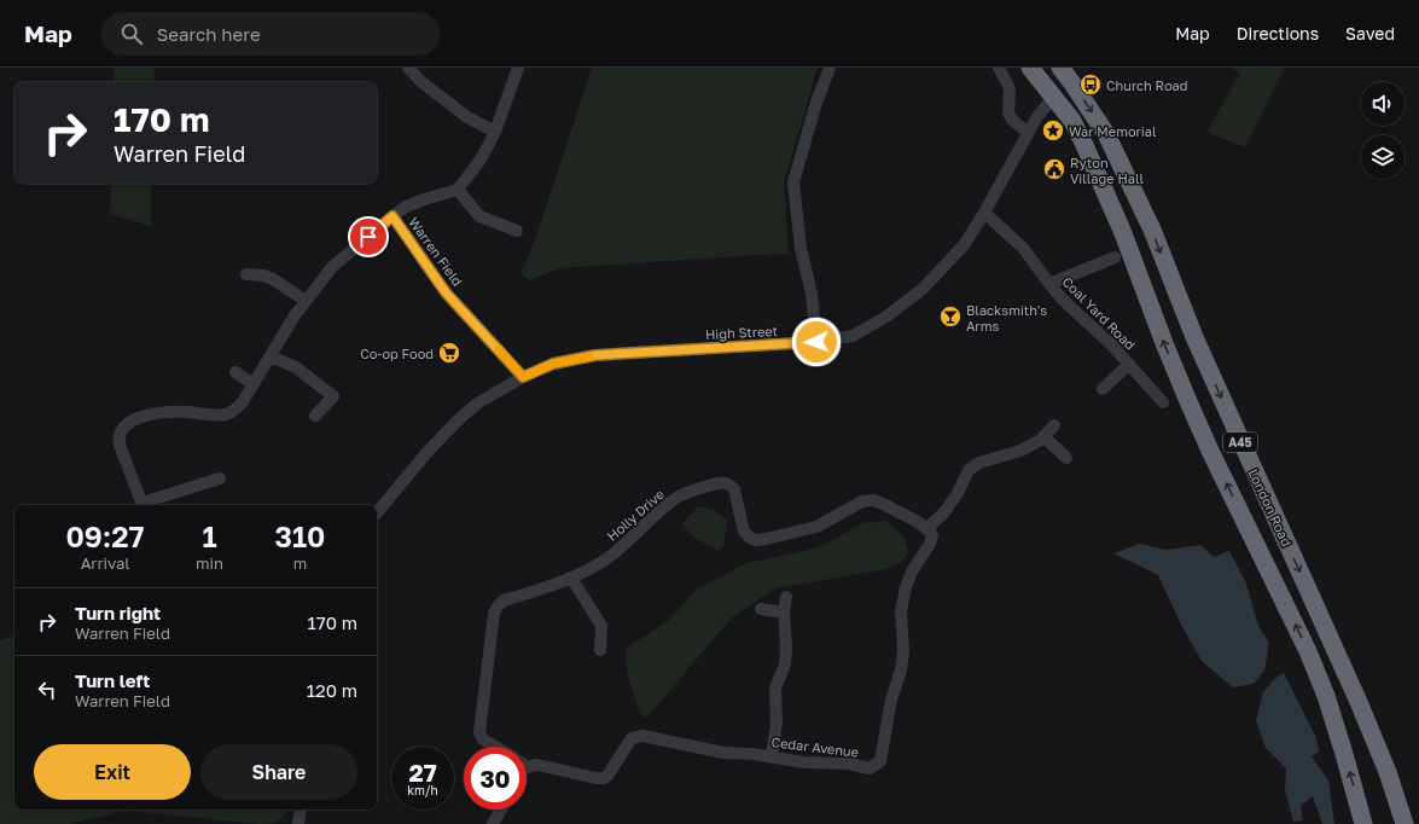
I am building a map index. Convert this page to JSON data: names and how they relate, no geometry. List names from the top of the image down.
{
  "streets": {
    "highway": ["A45", "London Road"],
    "street": [
      "Warren Field",
      "Coal Yard Road",
      "High Street",
      "Holly Drive",
      "Cedar Avenue"
    ]
  },
  "crossings": [
    ["Warren Field", "High Street"],
    ["Coal Yard Road", "High Street"],
    ["High Street", "A45"],
    ["Holly Drive", "Cedar Avenue"]
  ],
  "places": {
    "bus stop": ["Church Road"],
    "place": ["War Memorial"],
    "public building": ["Ryton Village Hall"],
    "bar": ["Blacksmith's Arms"],
    "supermarket": ["Co-op Food"]
  },
  "page": {
    "header": "Map",
    "search": "Search here",
    "nav": ["Map", "Directions", "Saved"],
    "turn": ["170 m", "Warren Field"],
    "eta": [
      "09:27",
      "Arrival",
      "1",
      "min",
      "310",
      "m"
    ],
    "list": [
      {
        "name": "Turn right",
        "note": "Warren Field",
        "value": "170 m"
      },
      {
        "name": "Turn left",
        "note": "Warren Field",
        "value": "120 m"
      }
    ],
    "buttons": ["Exit", "Share"],
    "speed": "27 km/h",
    "limit": "30"
  }
}
